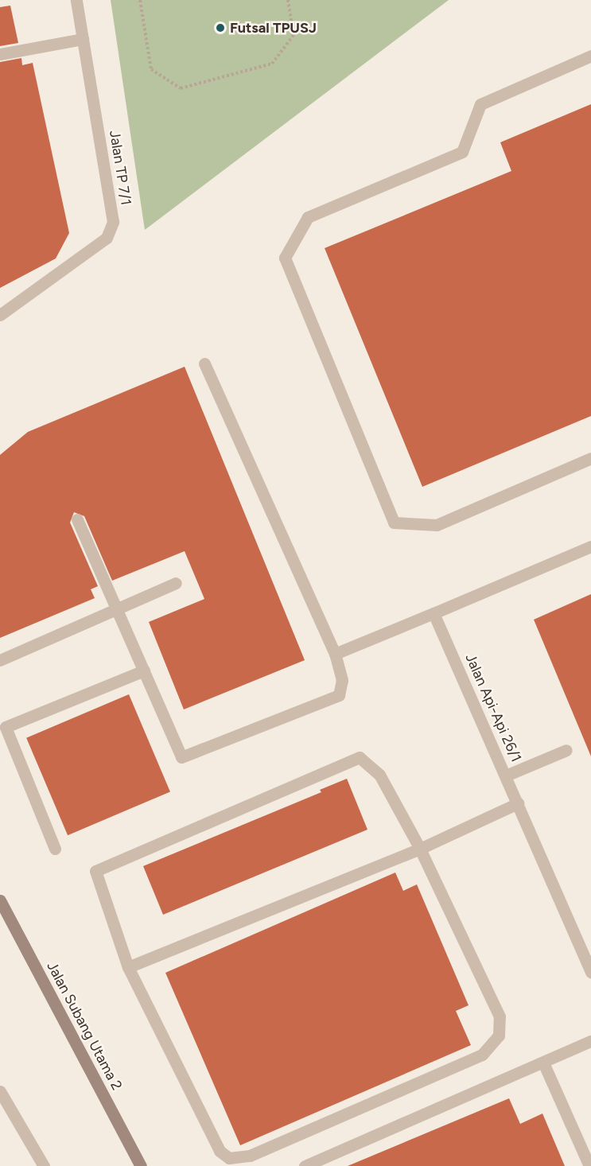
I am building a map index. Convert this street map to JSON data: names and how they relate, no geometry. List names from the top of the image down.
{
  "streets": {
    "main road": ["Jalan Subang Utama 2"],
    "street": ["Jalan TP 7/1", "Jalan Api-Api 26/1"]
  },
  "places": ["Futsal TPUSJ"]
}
